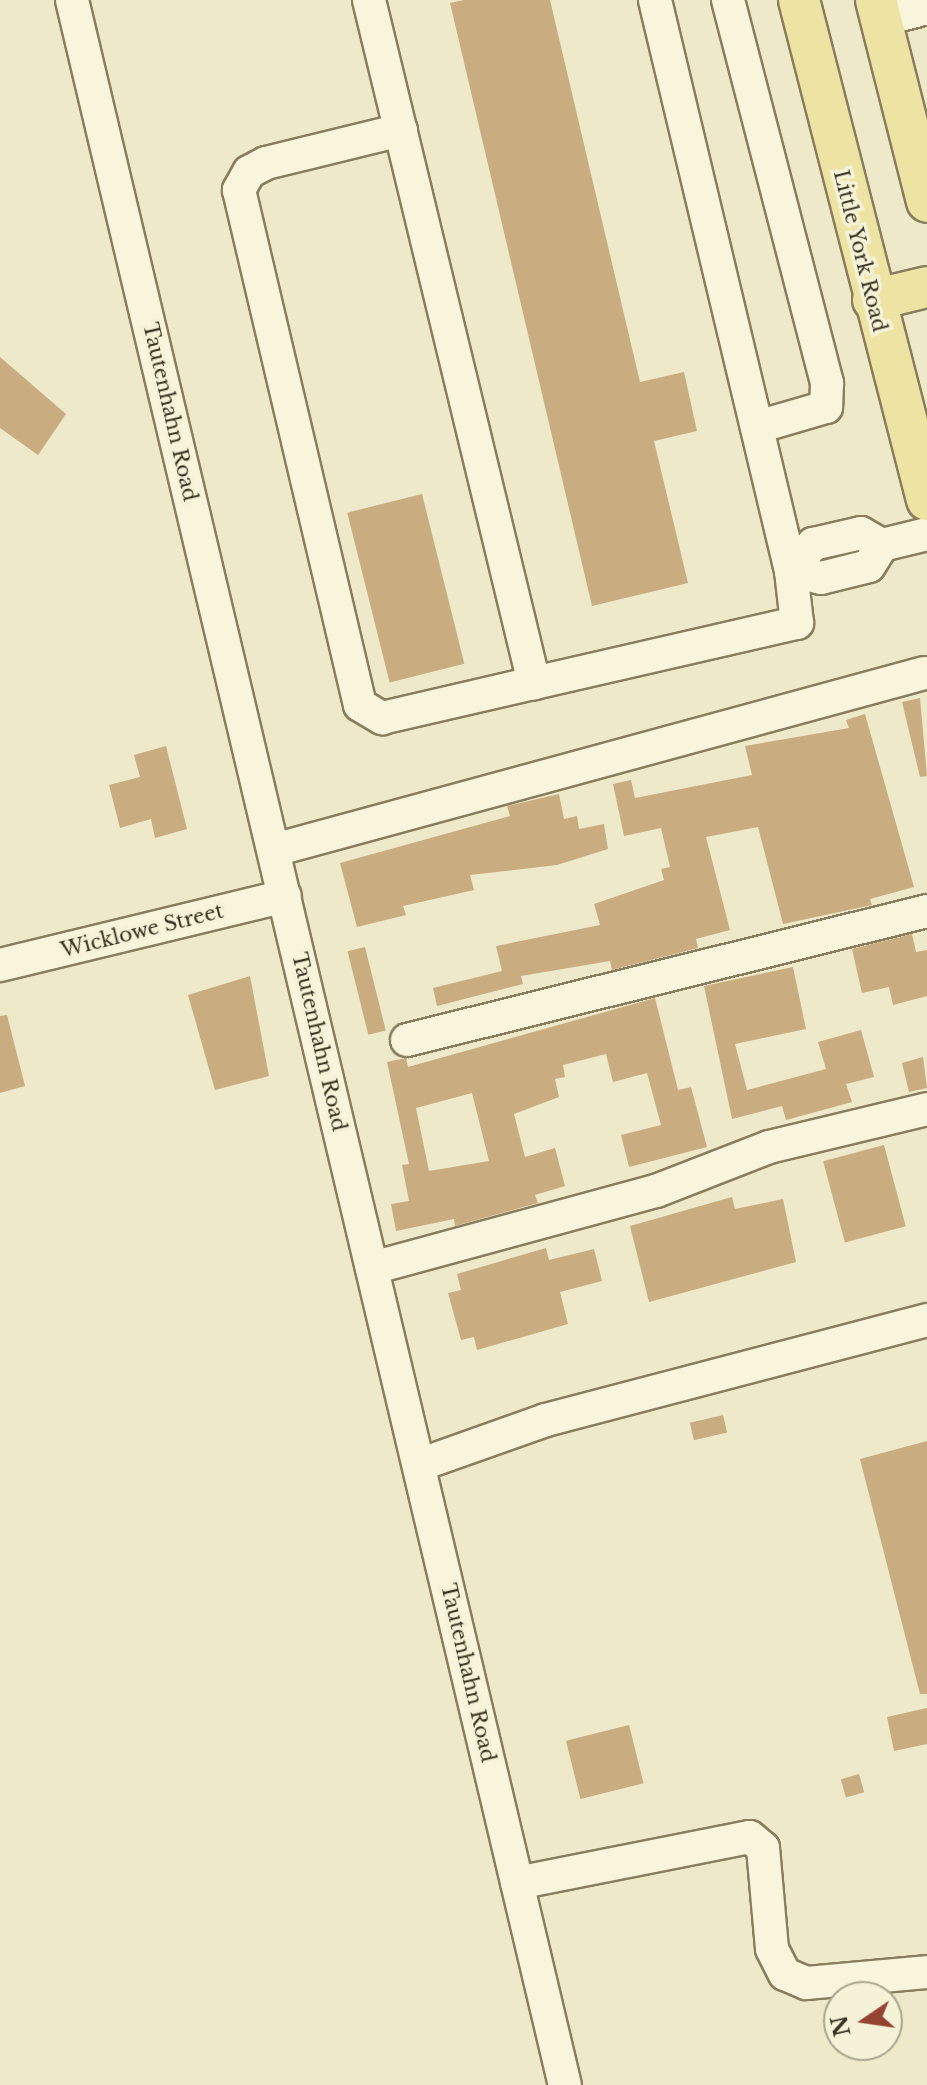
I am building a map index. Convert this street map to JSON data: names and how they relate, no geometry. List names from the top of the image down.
{
  "streets": {
    "main road": ["Little York Road"],
    "street": ["Tautenhahn Road", "Wicklowe Street"]
  },
  "crossings": [
    ["Tautenhahn Road", "Wicklowe Street"]
  ],
  "north": "left"
}
